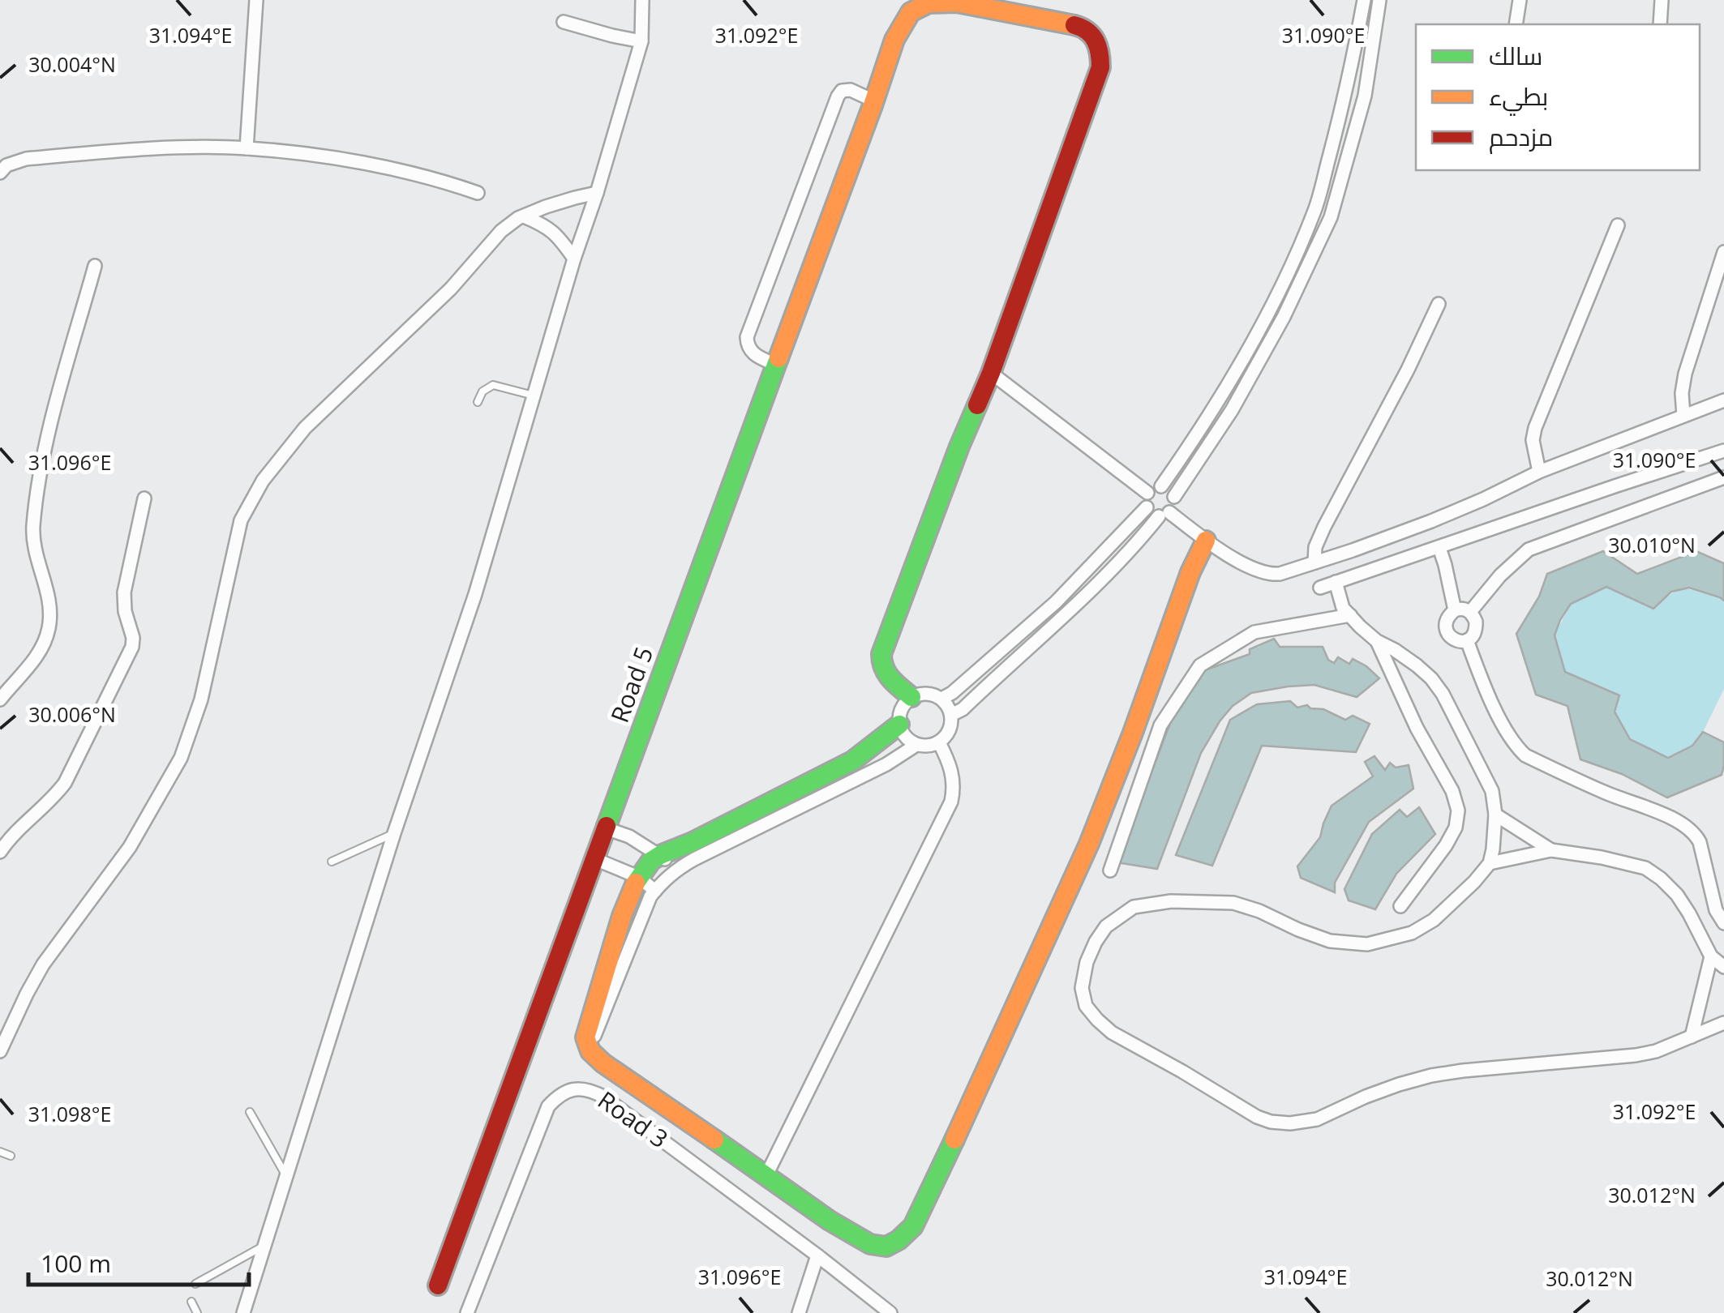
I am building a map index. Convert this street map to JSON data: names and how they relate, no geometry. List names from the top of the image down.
{
  "streets": {
    "street": ["Road 5", "Road 3"]
  },
  "legend": ["سالك", "بطيء", "مزدحم"],
  "scale_bar": "100 m",
  "coordinates": [
    "31.094°E",
    "31.092°E",
    "31.090°E",
    "30.004°N",
    "31.096°E",
    "30.010°N",
    "30.006°N",
    "31.098°E",
    "30.012°N"
  ]
}
